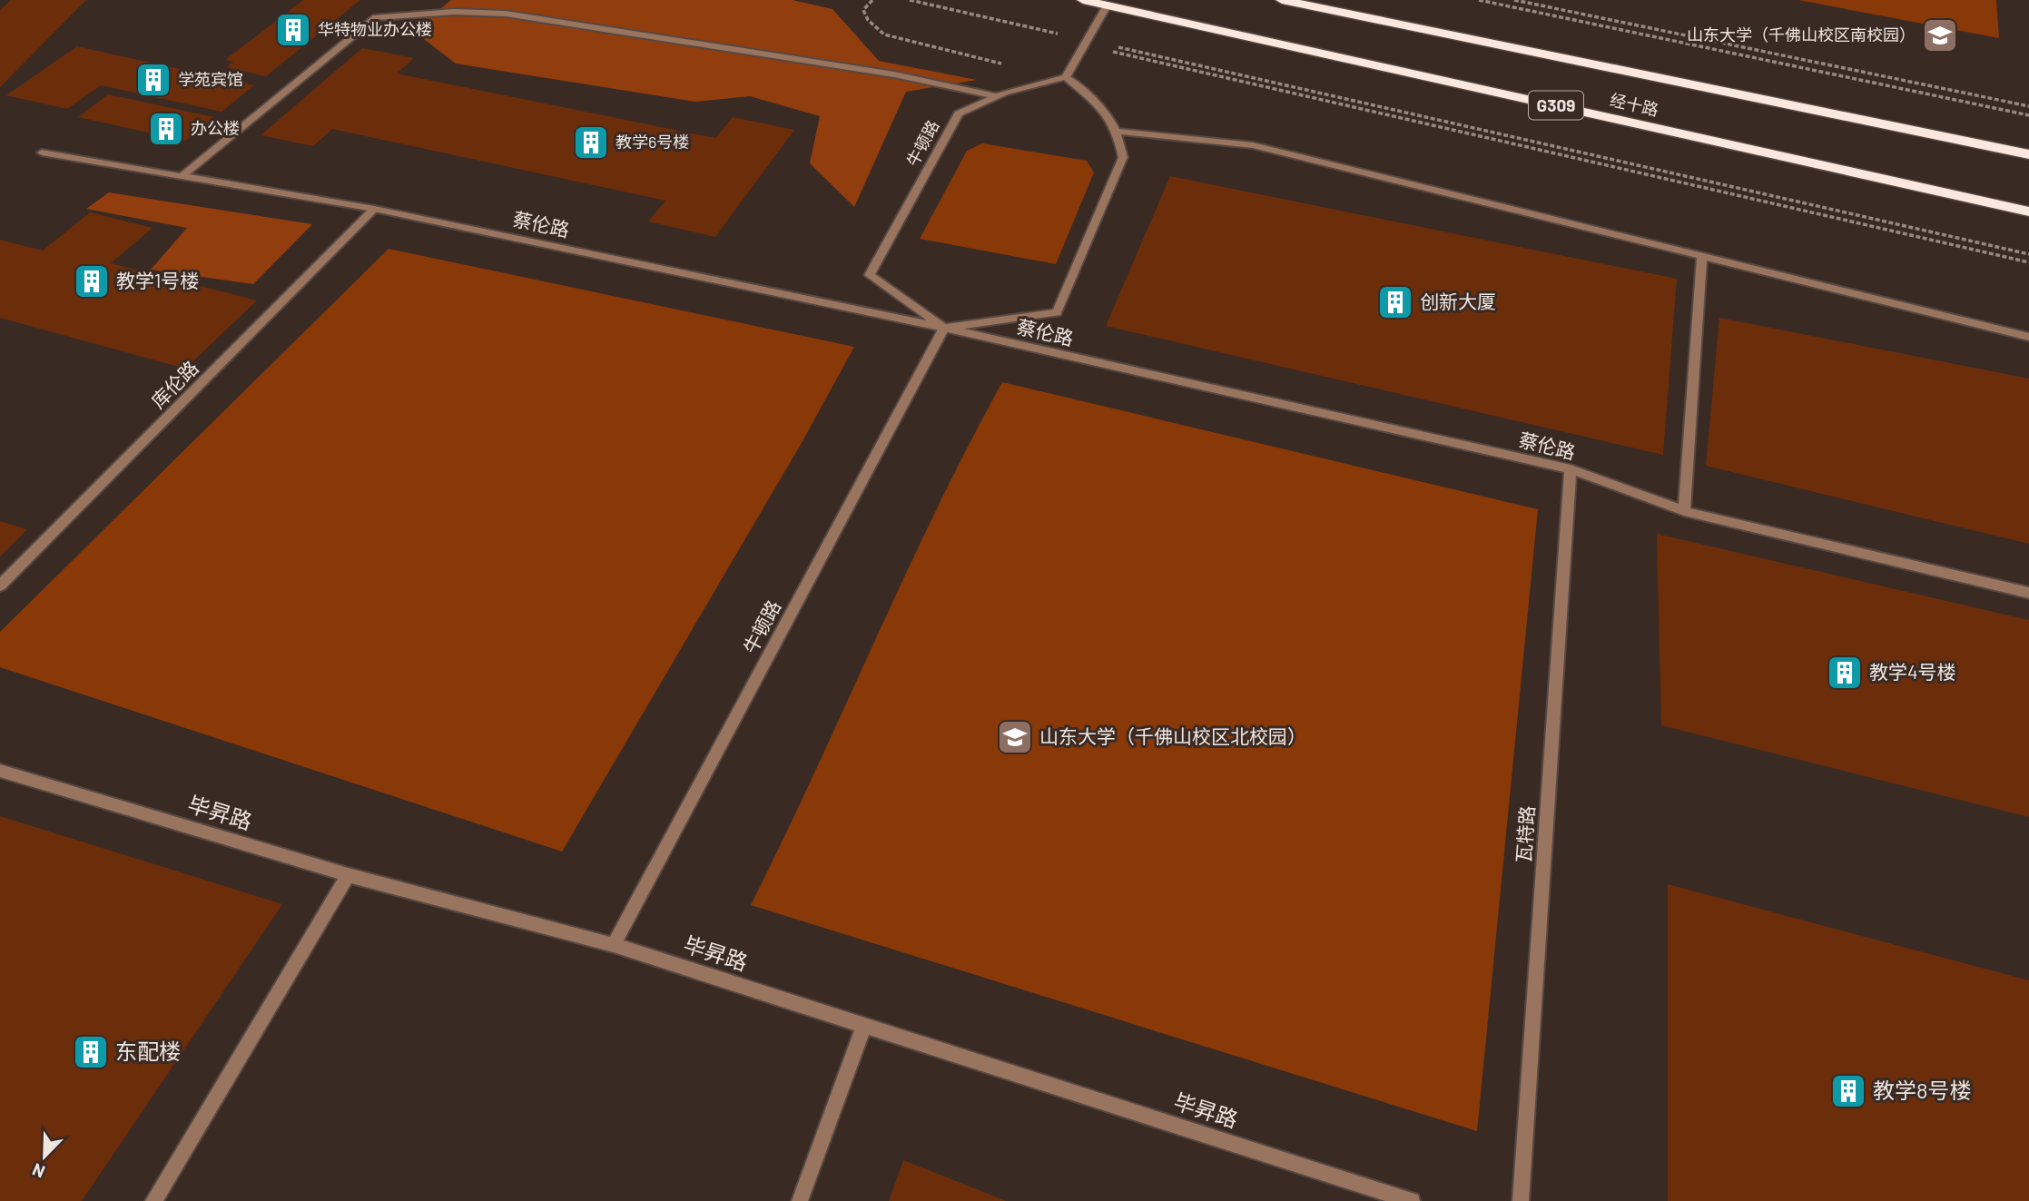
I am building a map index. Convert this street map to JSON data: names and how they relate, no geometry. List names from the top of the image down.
{
  "streets": {
    "highway": ["G309", "经十路"],
    "street": [
      "牛顿路",
      "蔡伦路",
      "库伦路",
      "毕昇路",
      "瓦特路"
    ]
  },
  "crossings": [
    ["牛顿路", "蔡伦路"],
    ["牛顿路", "毕昇路"],
    ["蔡伦路", "库伦路"],
    ["蔡伦路", "瓦特路"]
  ],
  "places": {
    "building": [
      "华特物业办公楼",
      "学苑宾馆",
      "办公楼",
      "教学6号楼",
      "教学1号楼",
      "创新大厦",
      "教学4号楼",
      "东配楼",
      "教学8号楼"
    ],
    "school or university": ["山东大学（千佛山校区南校园）", "山东大学（千佛山校区北校园）"]
  },
  "north": "bottom left"
}
